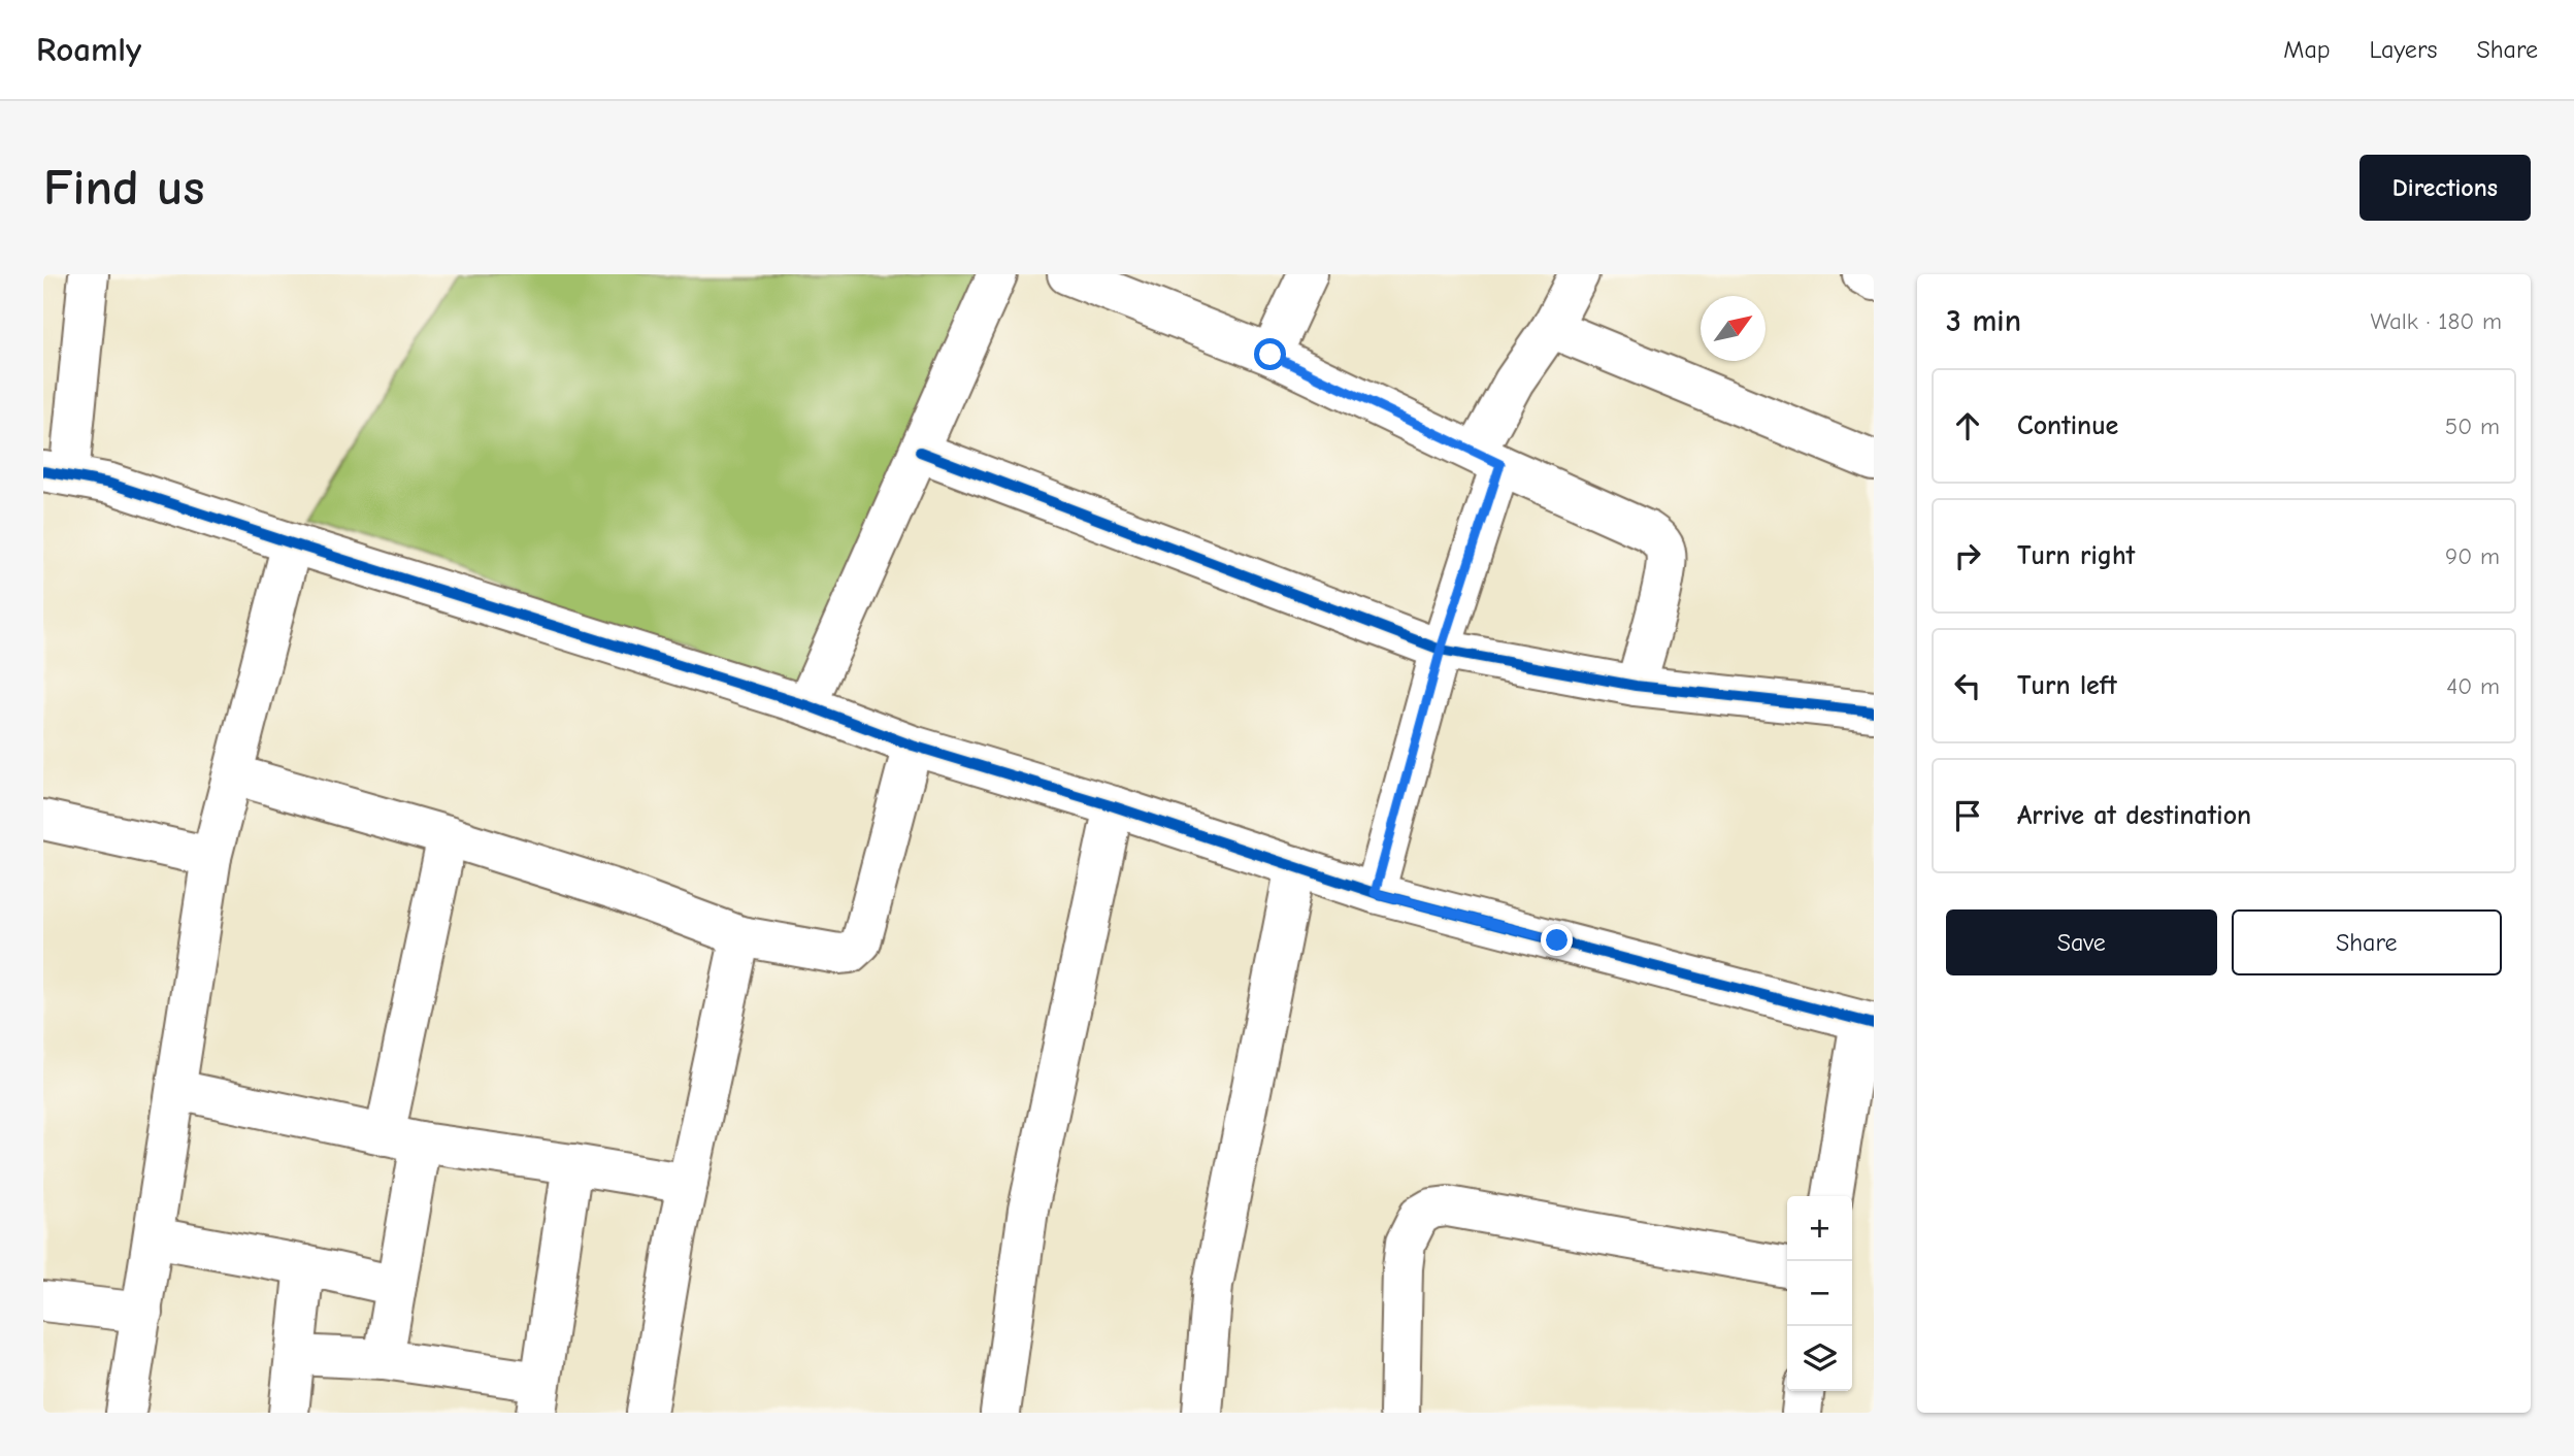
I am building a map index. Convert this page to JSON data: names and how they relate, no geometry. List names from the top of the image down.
{
  "north": "top right",
  "page": {
    "header": "Roamly",
    "nav": ["Map", "Layers", "Share"],
    "buttons": [
      "Directions",
      ["Save", "Share"]
    ],
    "title": "Find us",
    "heading": ["3 min", "Walk · 180 m"],
    "list": [
      ["Continue", "50 m"],
      ["Turn right", "90 m"],
      ["Turn left", "40 m"],
      "Arrive at destination"
    ],
    "map_buttons": ["+", "−"]
  }
}
